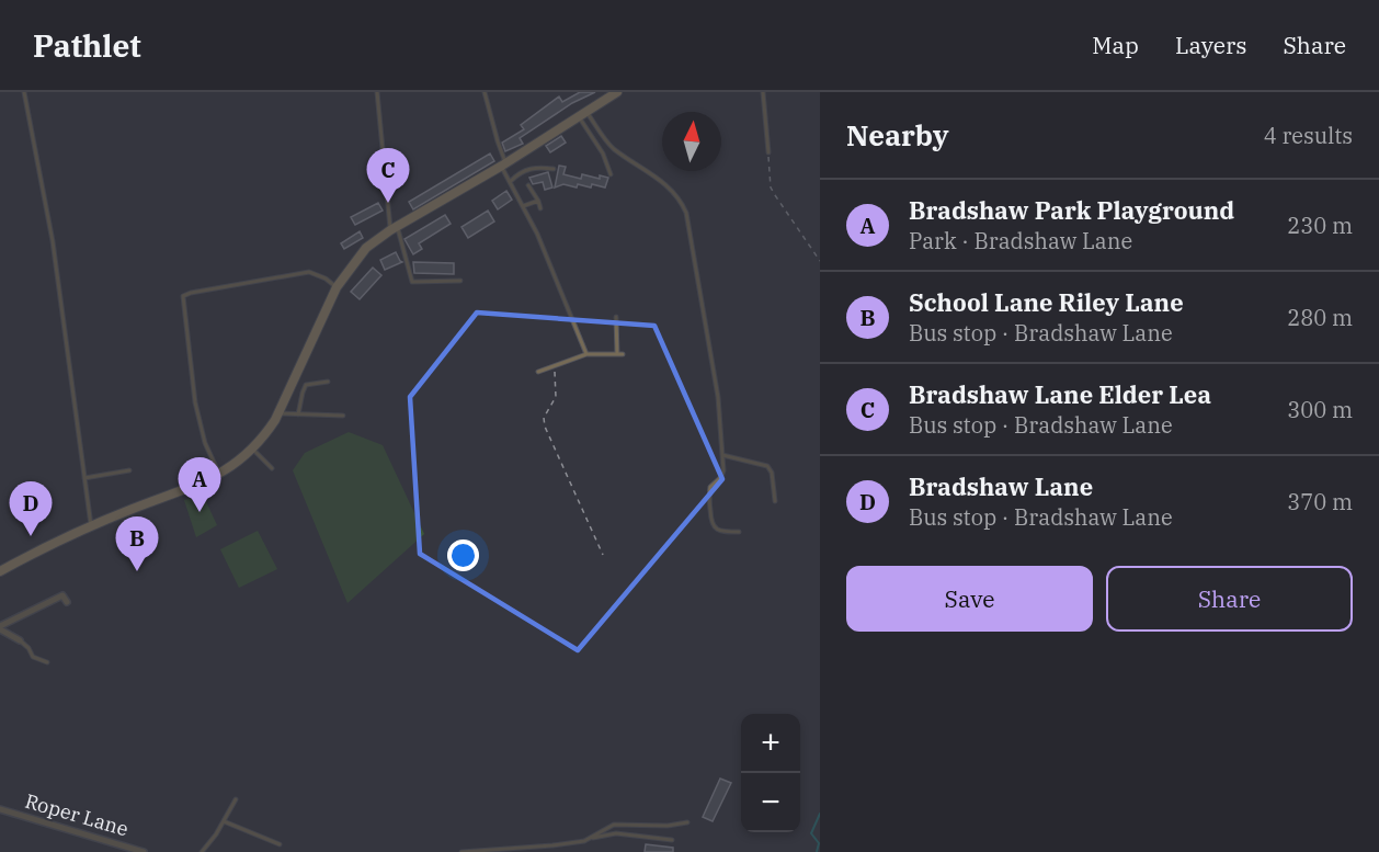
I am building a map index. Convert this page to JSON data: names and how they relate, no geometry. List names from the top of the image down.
{
  "streets": {
    "street": ["Roper Lane"]
  },
  "north": "top",
  "page": {
    "header": "Pathlet",
    "nav": ["Map", "Layers", "Share"],
    "heading": ["Nearby", "4 results"],
    "pins": [
      "C",
      "A",
      "D",
      "B"
    ],
    "list": [
      {
        "mark": "A",
        "name": "Bradshaw Park Playground",
        "note": "Park · Bradshaw Lane",
        "value": "230 m"
      },
      {
        "mark": "B",
        "name": "School Lane Riley Lane",
        "note": "Bus stop · Bradshaw Lane",
        "value": "280 m"
      },
      {
        "mark": "C",
        "name": "Bradshaw Lane Elder Lea",
        "note": "Bus stop · Bradshaw Lane",
        "value": "300 m"
      },
      {
        "mark": "D",
        "name": "Bradshaw Lane",
        "note": "Bus stop · Bradshaw Lane",
        "value": "370 m"
      }
    ],
    "buttons": ["Save", "Share"],
    "map_buttons": ["+", "−"]
  }
}
